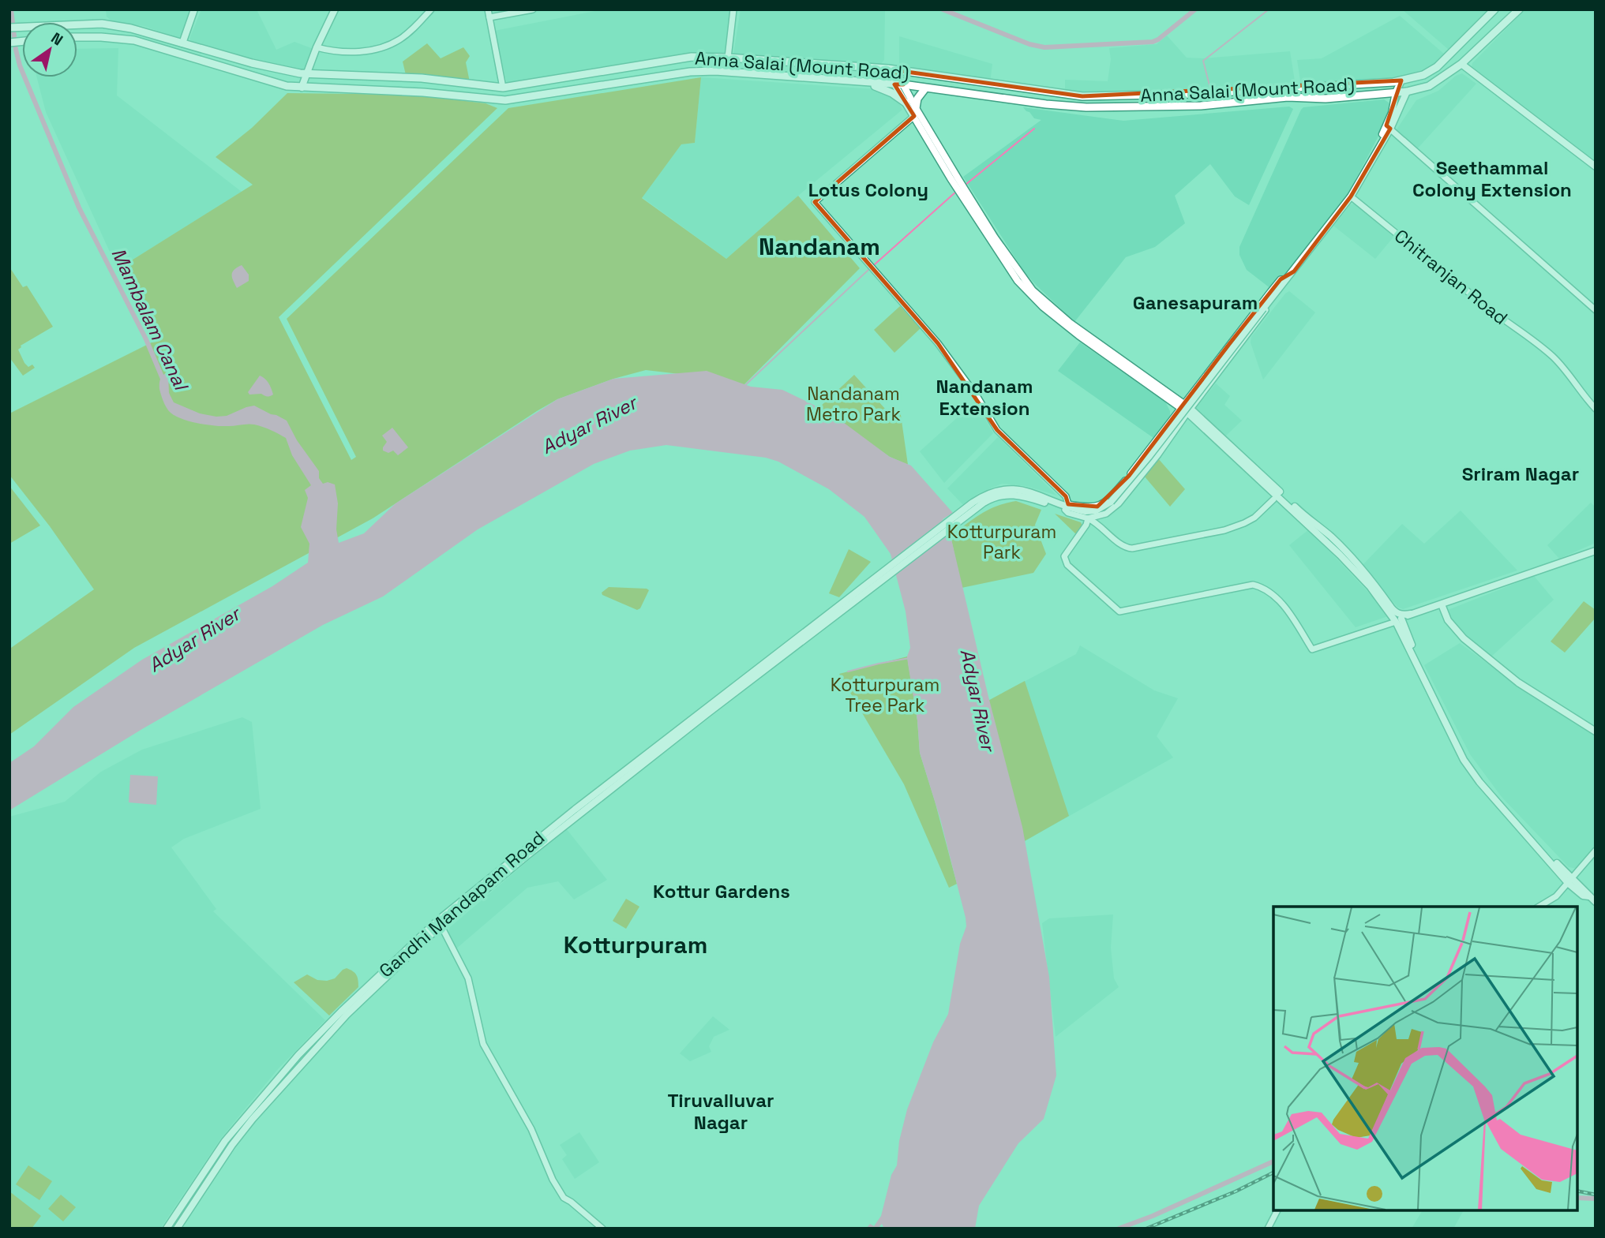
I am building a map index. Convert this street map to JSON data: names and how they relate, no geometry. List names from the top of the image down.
{
  "streets": {
    "main road": ["Anna Salai (Mount Road)", "Gandhi Mandapam Road"],
    "street": ["Chitranjan Road"]
  },
  "districts": [
    "Seethammal Colony Extension",
    "Lotus Colony",
    "Nandanam",
    "Ganesapuram",
    "Nandanam Extension",
    "Sriram Nagar",
    "Kottur Gardens",
    "Kotturpuram",
    "Tiruvalluvar Nagar"
  ],
  "water": ["Mambalam Canal", "Adyar River"],
  "parks": ["Nandanam Metro Park", "Kotturpuram Park", "Kotturpuram Tree Park"],
  "north": "top right"
}
